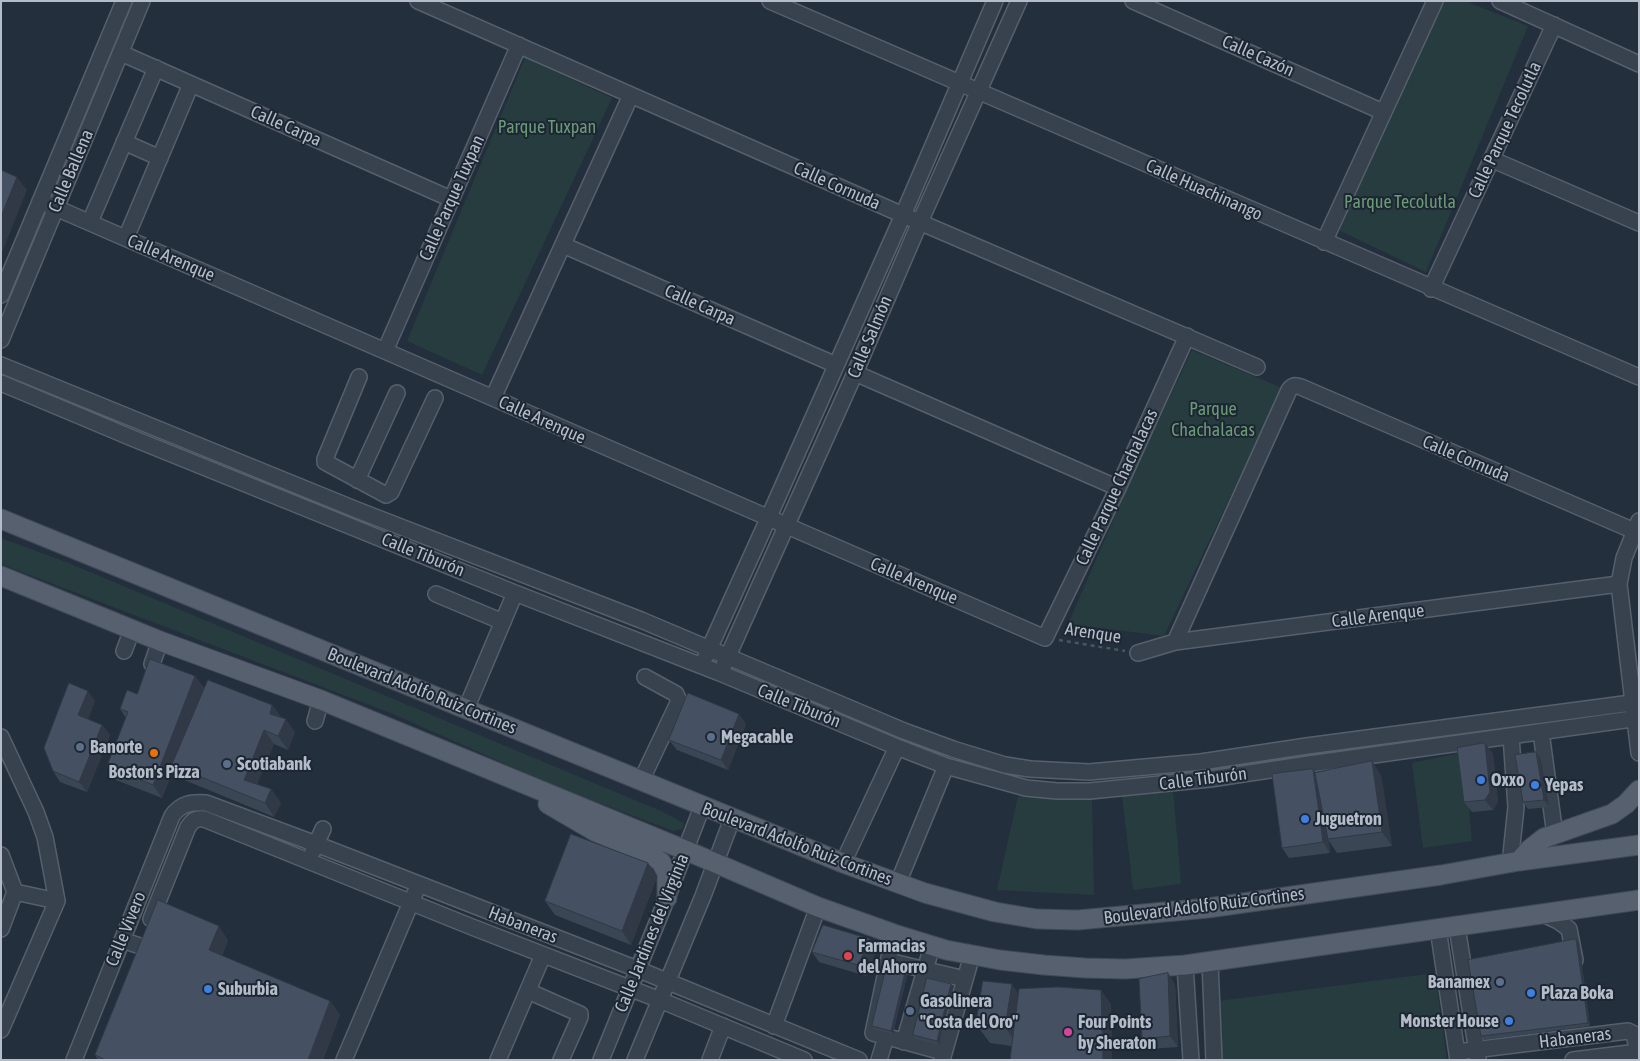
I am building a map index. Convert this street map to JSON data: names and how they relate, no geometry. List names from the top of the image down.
{
  "streets": {
    "main road": ["Boulevard Adolfo Ruiz Cortines"],
    "street": [
      "Calle Cazón",
      "Calle Carpa",
      "Calle Parque Tecolutla",
      "Calle Ballena",
      "Calle Cornuda",
      "Calle Huachinango",
      "Calle Parque Tuxpan",
      "Calle Arenque",
      "Calle Salmón",
      "Calle Parque Chachalacas",
      "Calle Tiburón",
      "Habaneras",
      "Calle Vivero",
      "Calle Jardines del Virginia"
    ],
    "path": ["Arenque"]
  },
  "crossings": [
    ["Calle Carpa", "Calle Ballena"],
    ["Calle Carpa", "Calle Parque Tuxpan"],
    ["Calle Carpa", "Calle Salmón"],
    ["Calle Parque Tecolutla", "Calle Huachinango"],
    ["Calle Ballena", "Calle Arenque"],
    ["Calle Cornuda", "Calle Parque Tuxpan"],
    ["Calle Cornuda", "Calle Arenque"],
    ["Calle Cornuda", "Calle Salmón"],
    ["Calle Cornuda", "Calle Parque Chachalacas"],
    ["Calle Huachinango", "Calle Salmón"],
    ["Calle Parque Tuxpan", "Calle Arenque"],
    ["Calle Arenque", "Calle Salmón"],
    ["Calle Arenque", "Calle Parque Chachalacas"],
    ["Calle Arenque", "Arenque"],
    ["Calle Salmón", "Calle Tiburón"],
    ["Calle Parque Chachalacas", "Arenque"],
    ["Boulevard Adolfo Ruiz Cortines", "Calle Jardines del Virginia"],
    ["Habaneras", "Calle Vivero"],
    ["Habaneras", "Calle Jardines del Virginia"]
  ],
  "parks": ["Parque Tuxpan", "Parque Tecolutla", "Parque Chachalacas"],
  "places": [
    "Megacable",
    "Banorte",
    "Boston's Pizza",
    "Scotiabank",
    "Oxxo",
    "Yepas",
    "Juguetron",
    "Farmacias del Ahorro",
    "Banamex",
    "Suburbia",
    "Plaza Boka",
    "Gasolinera \"Costa del Oro\"",
    "Monster House",
    "Four Points by Sheraton"
  ]
}
